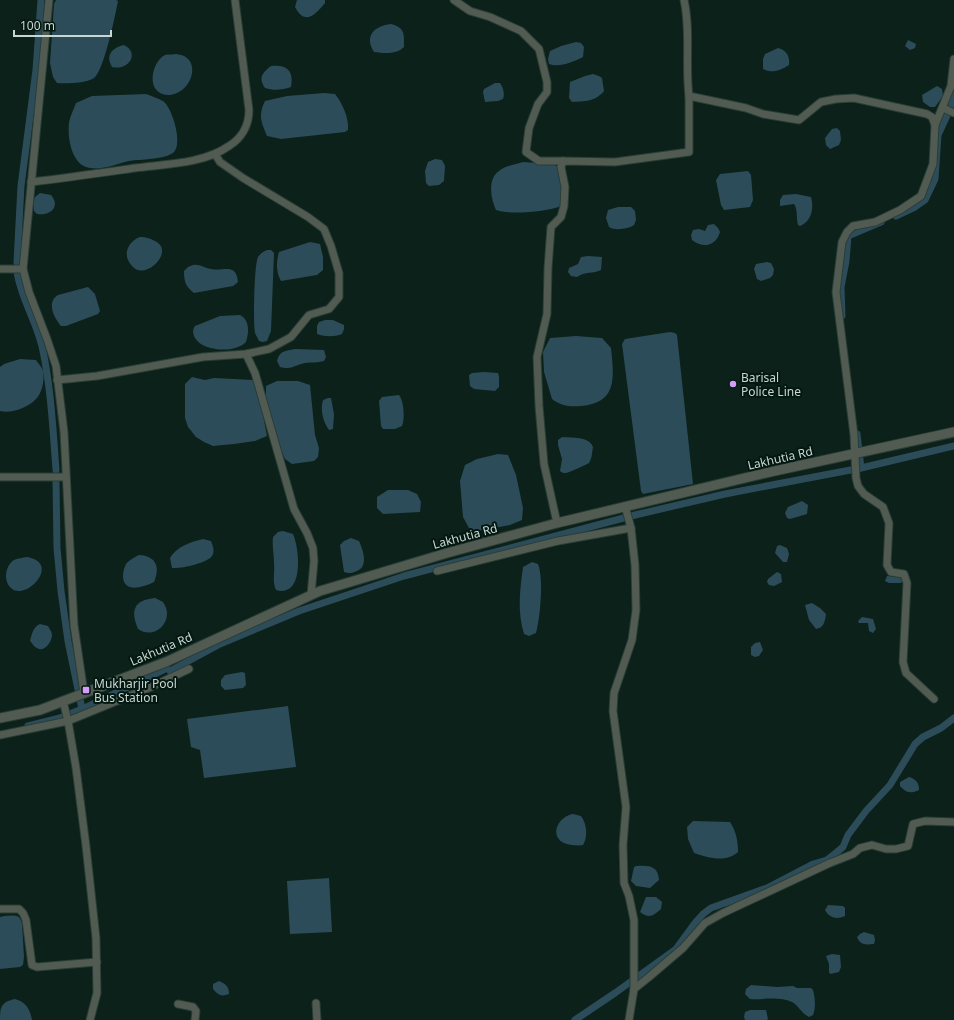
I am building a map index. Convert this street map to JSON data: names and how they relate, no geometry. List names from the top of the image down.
{
  "streets": {
    "street": ["Lakhutia Rd"]
  },
  "places": {
    "other": ["Barisal Police Line"],
    "transit": ["Mukharjir Pool Bus Station"]
  },
  "scale_bar": "100 m"
}
